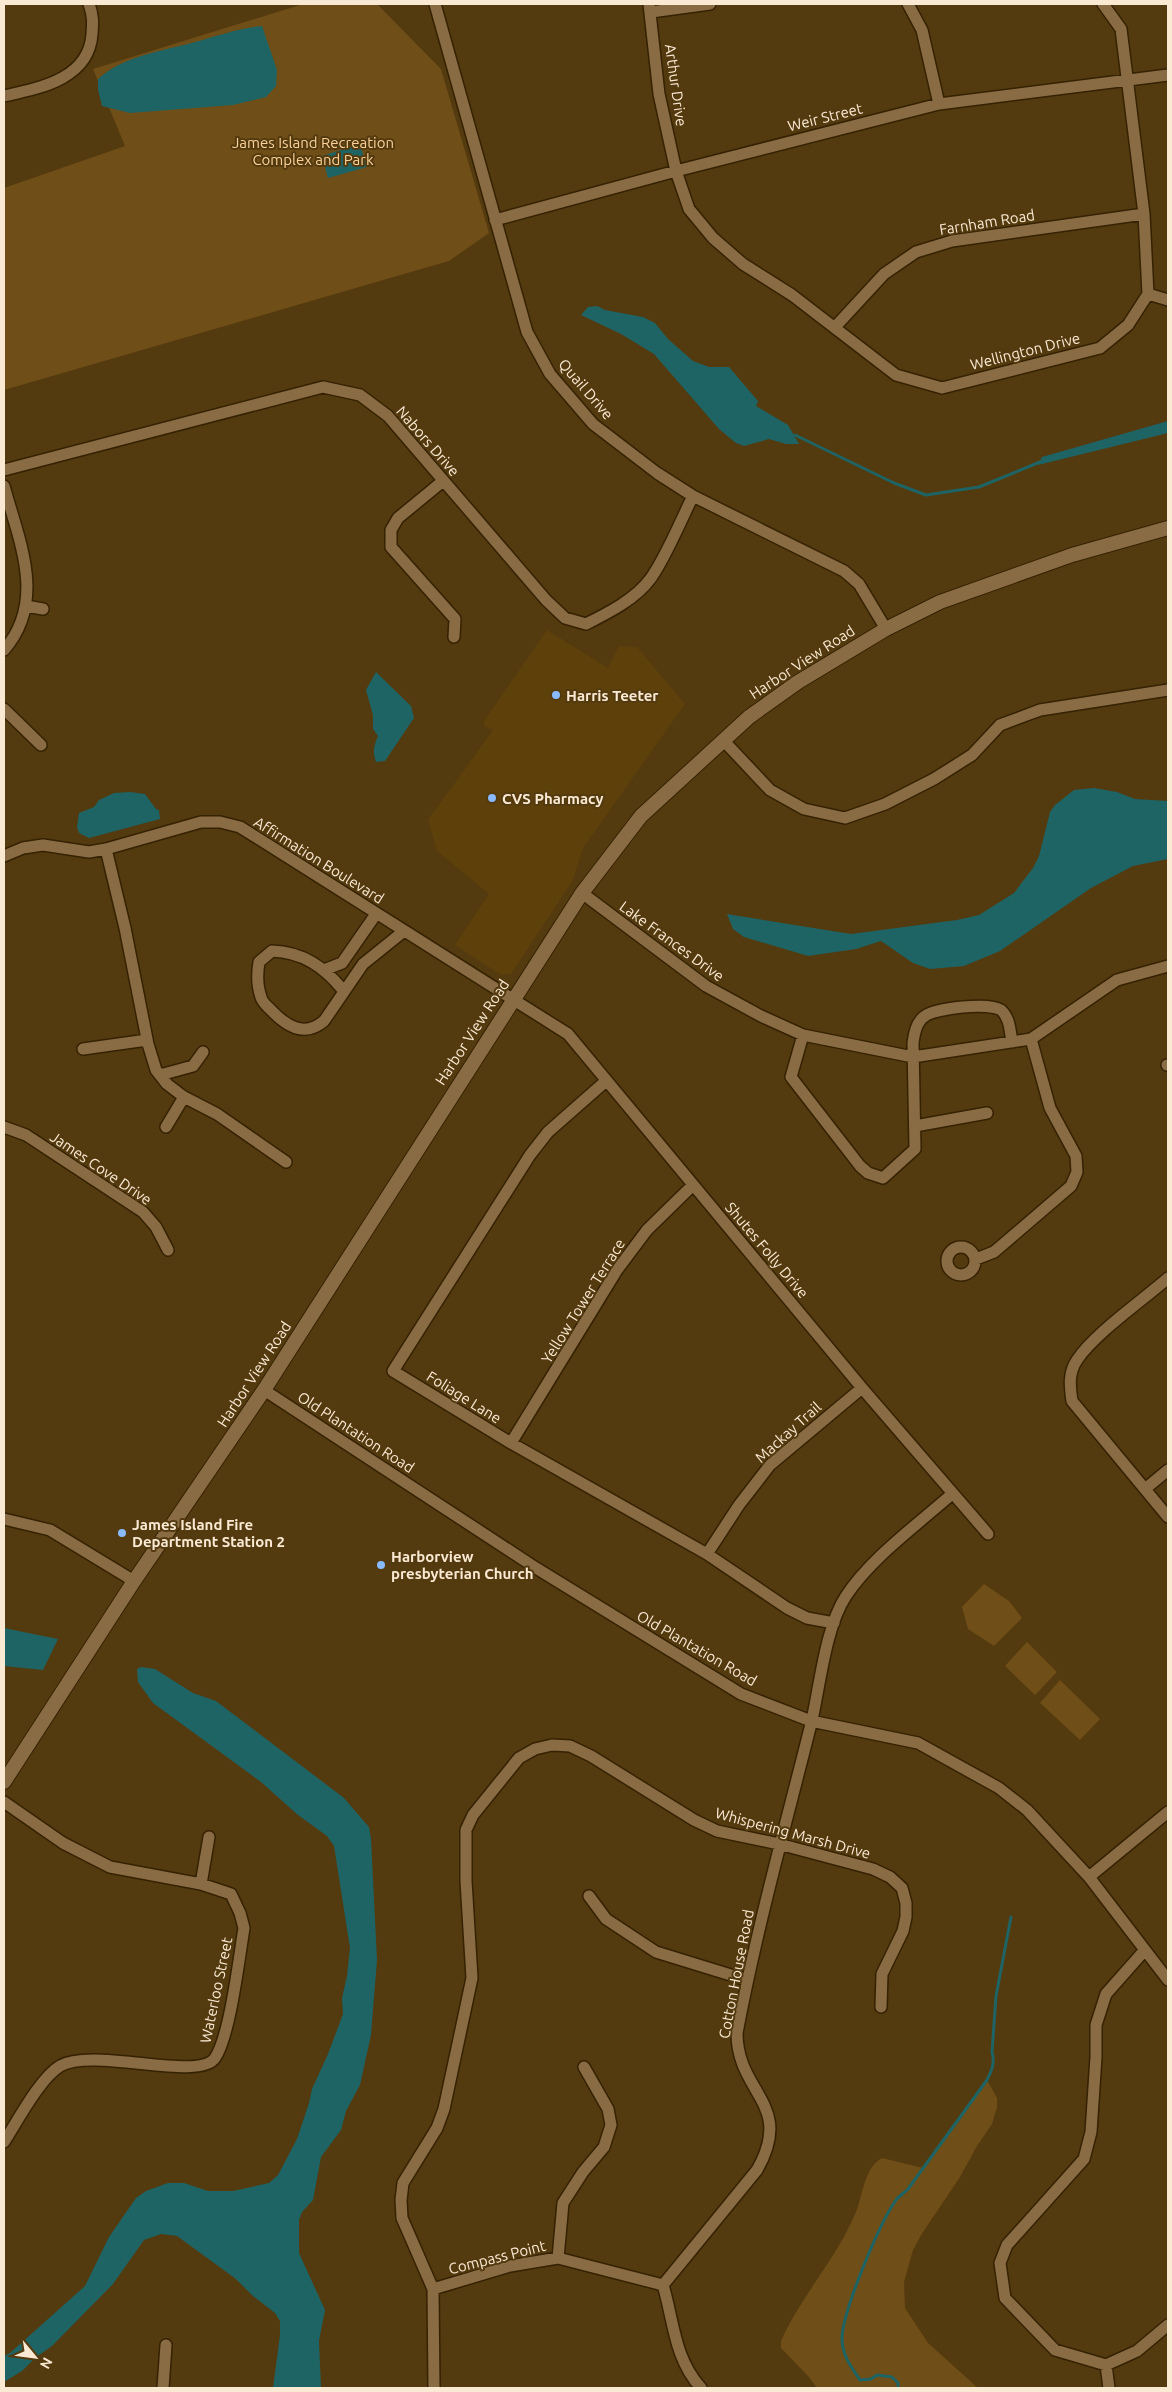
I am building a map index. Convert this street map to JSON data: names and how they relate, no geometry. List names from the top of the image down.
{
  "streets": {
    "main road": ["Harbor View Road"],
    "street": [
      "Arthur Drive",
      "Weir Street",
      "Farnham Road",
      "Wellington Drive",
      "Quail Drive",
      "Nabors Drive",
      "Affirmation Boulevard",
      "Lake Frances Drive",
      "James Cove Drive",
      "Shutes Folly Drive",
      "Yellow Tower Terrace",
      "Foliage Lane",
      "Old Plantation Road",
      "Mackay Trail",
      "Whispering Marsh Drive",
      "Cotton House Road",
      "Waterloo Street",
      "Compass Point"
    ]
  },
  "crossings": [
    ["Arthur Drive", "Weir Street"],
    ["Arthur Drive", "Wellington Drive"],
    ["Weir Street", "Wellington Drive"],
    ["Weir Street", "Quail Drive"],
    ["Farnham Road", "Wellington Drive"],
    ["Quail Drive", "Nabors Drive"],
    ["Quail Drive", "Harbor View Road"],
    ["Harbor View Road", "Affirmation Boulevard"],
    ["Harbor View Road", "Lake Frances Drive"],
    ["Harbor View Road", "Shutes Folly Drive"],
    ["Harbor View Road", "Old Plantation Road"],
    ["Affirmation Boulevard", "Shutes Folly Drive"],
    ["Shutes Folly Drive", "Yellow Tower Terrace"],
    ["Shutes Folly Drive", "Foliage Lane"],
    ["Shutes Folly Drive", "Mackay Trail"],
    ["Shutes Folly Drive", "Cotton House Road"],
    ["Yellow Tower Terrace", "Foliage Lane"],
    ["Foliage Lane", "Mackay Trail"],
    ["Foliage Lane", "Cotton House Road"],
    ["Old Plantation Road", "Cotton House Road"],
    ["Whispering Marsh Drive", "Cotton House Road"],
    ["Whispering Marsh Drive", "Compass Point"],
    ["Cotton House Road", "Compass Point"]
  ],
  "parks": ["James Island Recreation Complex and Park"],
  "places": [
    "Harris Teeter",
    "CVS Pharmacy",
    "James Island Fire Department Station 2",
    "Harborview presbyterian Church"
  ],
  "north": "bottom right"
}
